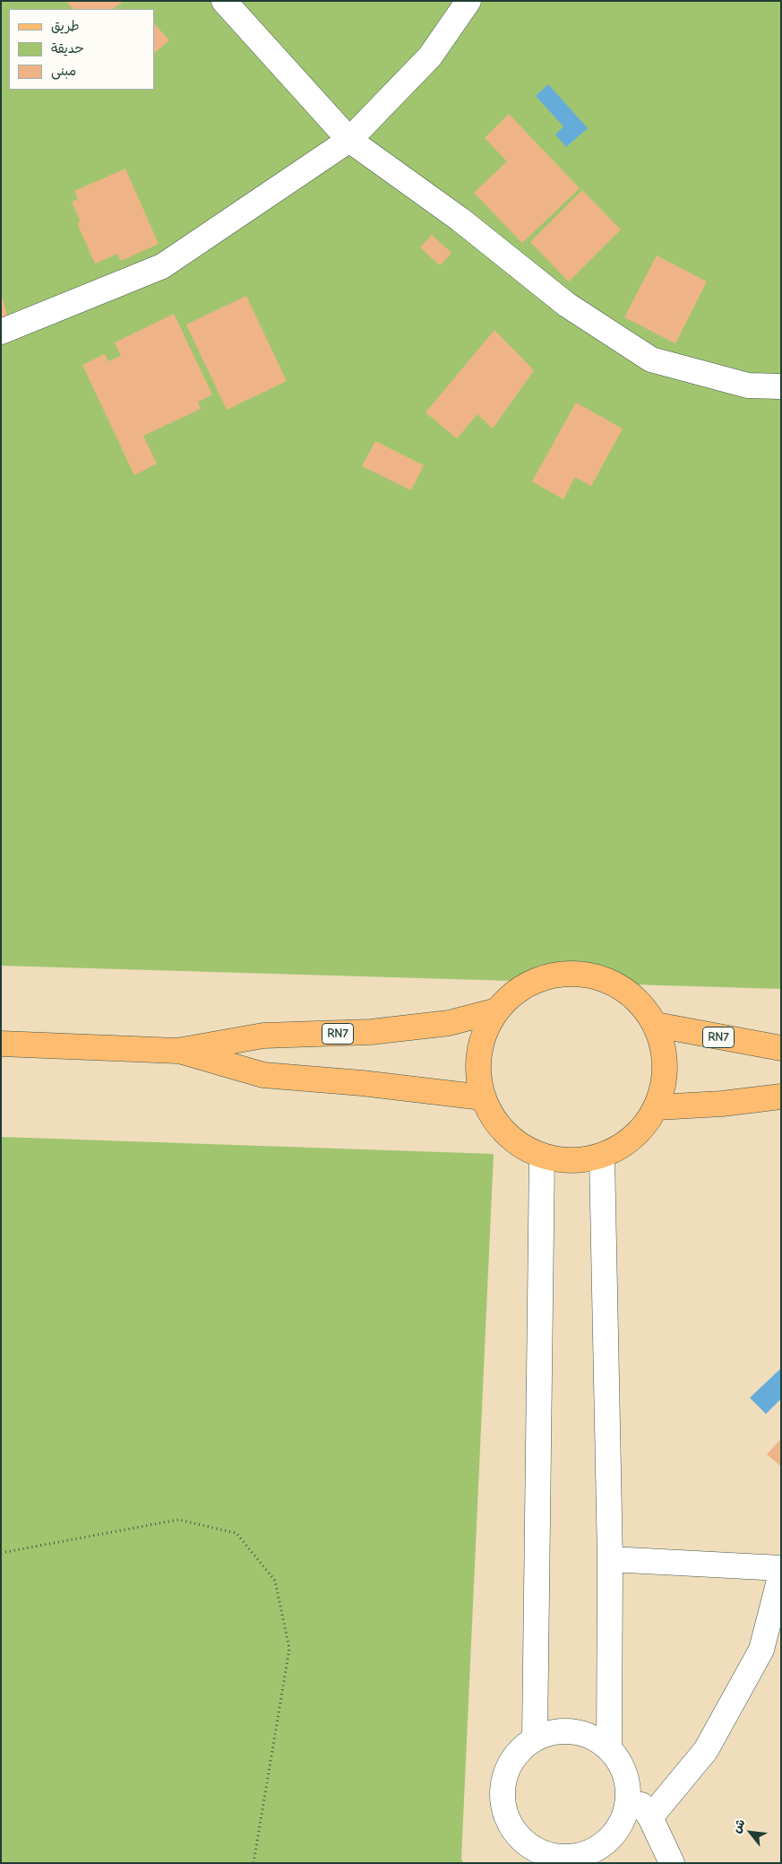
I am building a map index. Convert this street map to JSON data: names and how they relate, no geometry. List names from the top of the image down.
{
  "streets": {
    "main road": ["RN7"]
  },
  "legend": ["طريق", "حديقة", "مبنى"],
  "north": "top left"
}
